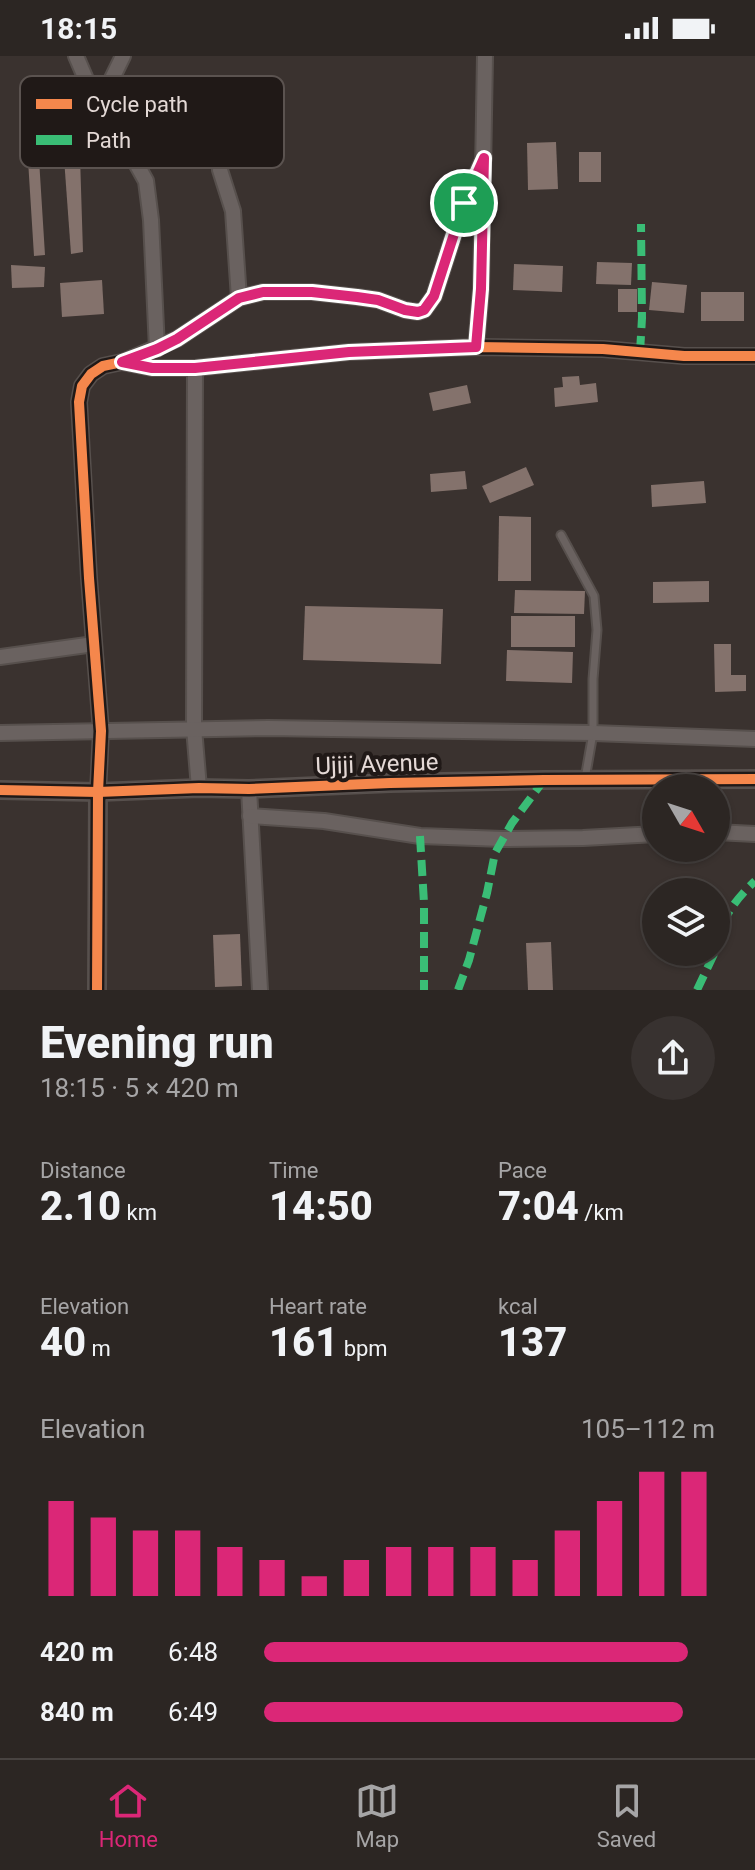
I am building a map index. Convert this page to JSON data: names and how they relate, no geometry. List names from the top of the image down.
{
  "streets": {
    "street": ["Ujiji Avenue"]
  },
  "legend": ["Cycle path", "Path"],
  "north": "bottom right",
  "page": {
    "status": "18:15",
    "heading": ["Evening run", "18:15 · 5 × 420 m"],
    "stats": [
      ["Distance", "2.10 km"],
      ["Time", "14:50"],
      ["Pace", "7:04 /km"],
      ["Elevation", "40 m"],
      ["Heart rate", "161 bpm"],
      ["kcal", "137"]
    ],
    "chart": ["Elevation", "105–112 m"],
    "list": [
      {
        "name": "420 m",
        "note": "6:48"
      },
      {
        "name": "840 m",
        "note": "6:49"
      }
    ],
    "tabs": ["Home", "Map", "Saved"]
  }
}
